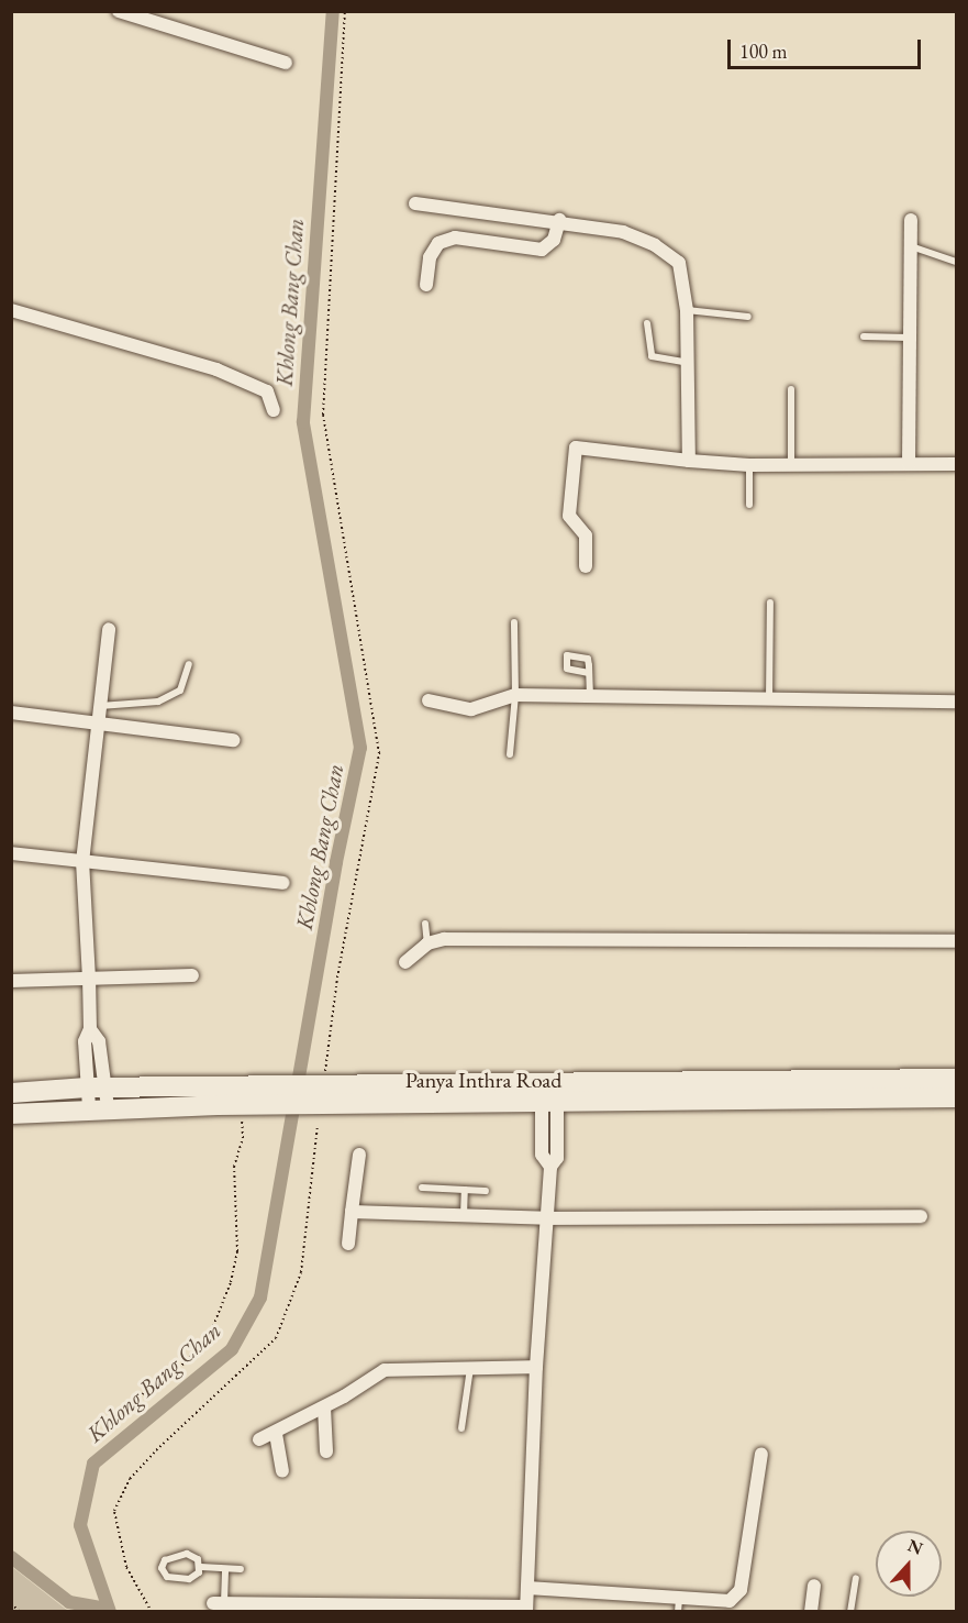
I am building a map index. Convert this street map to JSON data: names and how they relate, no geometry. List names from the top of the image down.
{
  "streets": {
    "main road": ["Panya Inthra Road"]
  },
  "water": ["Khlong Bang Chan"],
  "scale_bar": "100 m",
  "north": "top"
}
